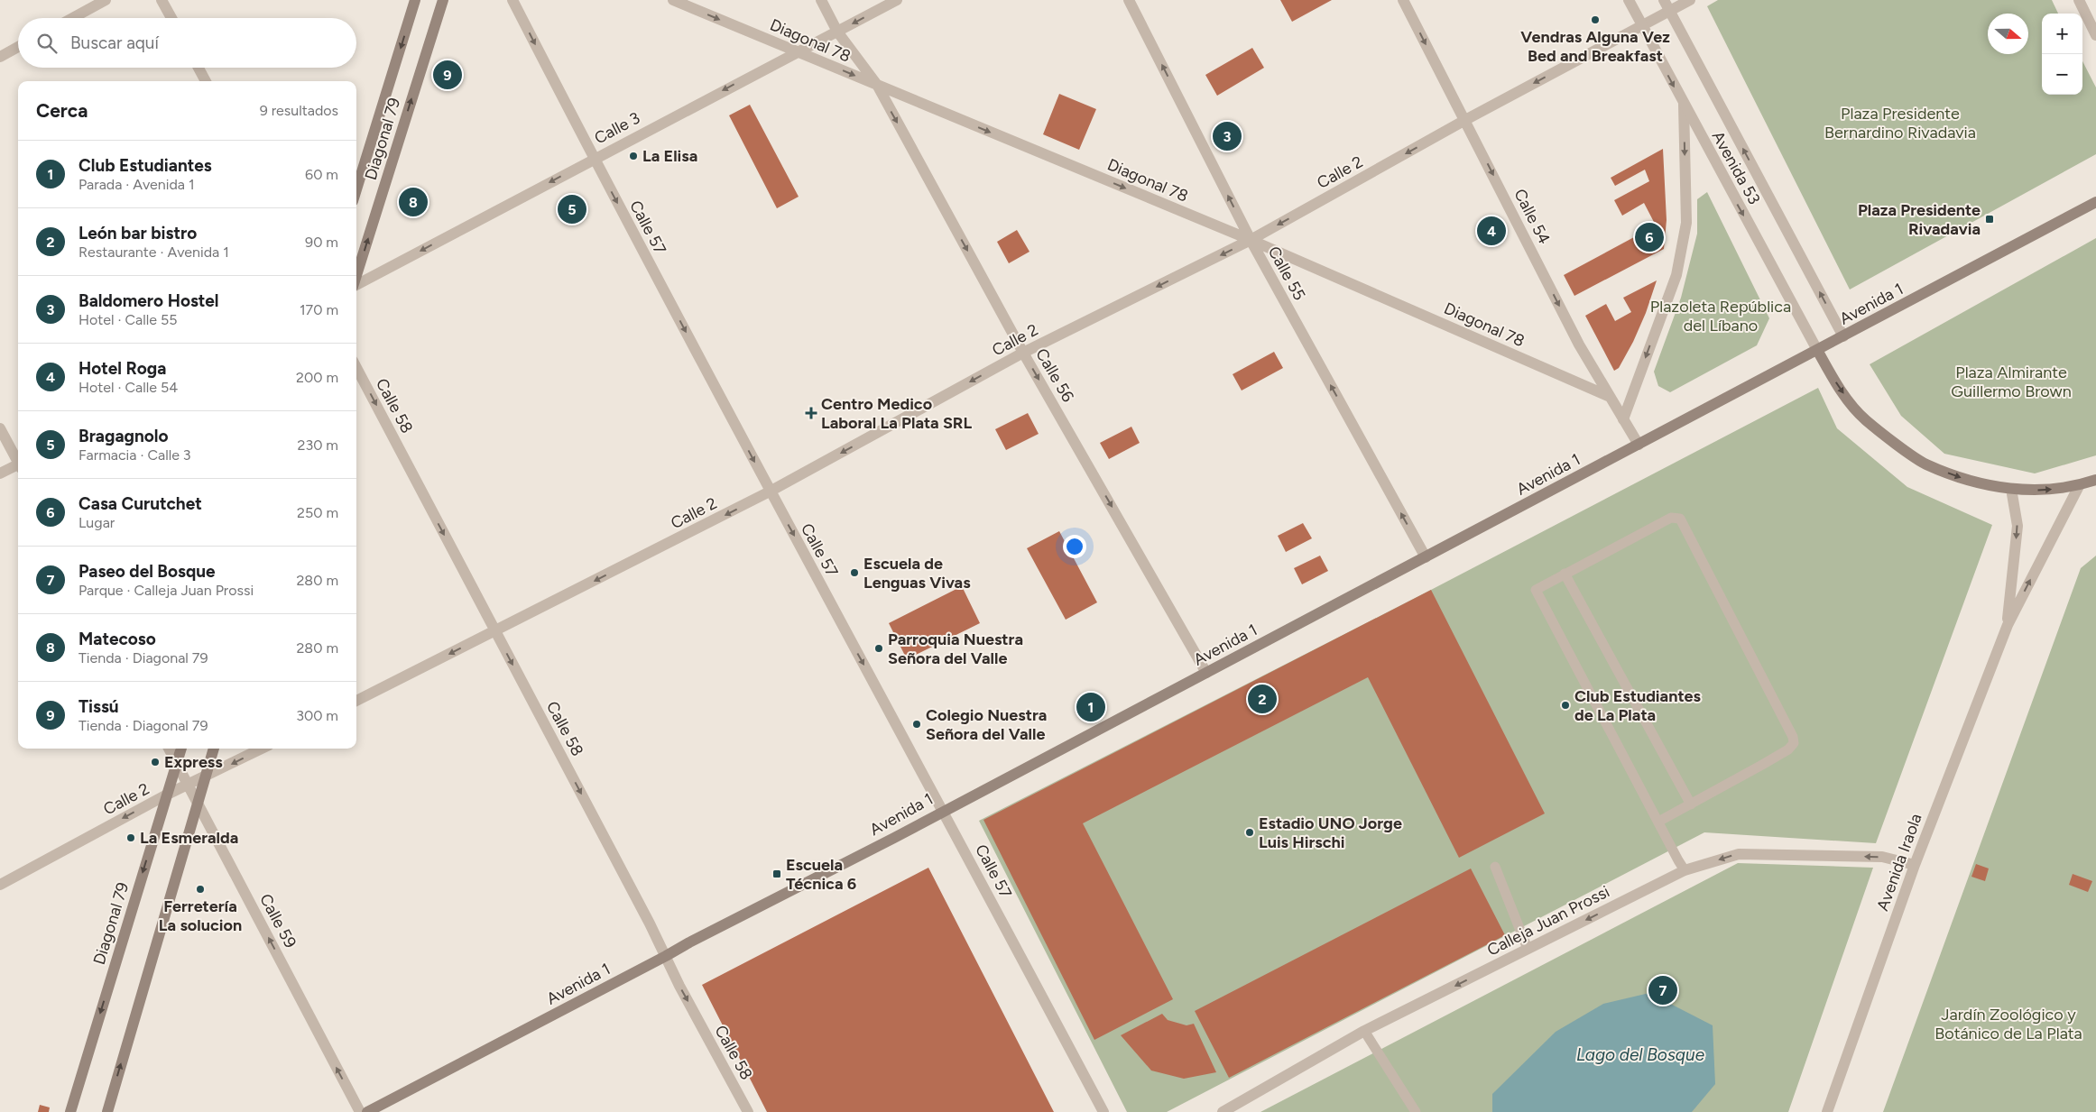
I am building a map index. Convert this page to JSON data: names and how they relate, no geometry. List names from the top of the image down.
{
  "streets": {
    "main road": ["Diagonal 79", "Avenida 1"],
    "street": [
      "Diagonal 78",
      "Calle 3",
      "Avenida 53",
      "Calle 2",
      "Calle 54",
      "Calle 57",
      "Calle 55",
      "Calle 56",
      "Calle 58",
      "Avenida Iraola",
      "Calle 59",
      "Calleja Juan Prossi"
    ]
  },
  "crossings": [
    ["Diagonal 78", "Calle 3"],
    ["Diagonal 78", "Calle 2"],
    ["Diagonal 78", "Calle 54"],
    ["Diagonal 78", "Calle 55"],
    ["Diagonal 78", "Calle 56"],
    ["Calle 3", "Calle 57"],
    ["Calle 3", "Calle 56"],
    ["Diagonal 79", "Calle 2"],
    ["Diagonal 79", "Calle 59"],
    ["Avenida 53", "Calle 2"],
    ["Avenida 53", "Avenida 1"],
    ["Calle 2", "Calle 54"],
    ["Calle 2", "Calle 57"],
    ["Calle 2", "Calle 55"],
    ["Calle 2", "Calle 56"],
    ["Calle 2", "Calle 58"],
    ["Calle 2", "Calle 59"],
    ["Calle 54", "Avenida 1"],
    ["Calle 57", "Avenida 1"],
    ["Calle 55", "Avenida 1"],
    ["Avenida 1", "Calle 56"],
    ["Avenida 1", "Calle 58"],
    ["Avenida Iraola", "Calleja Juan Prossi"]
  ],
  "one_way": [
    "Diagonal 78",
    "Calle 3",
    "Calle 2",
    "Calle 54",
    "Calle 57",
    "Calle 55",
    "Calle 56",
    "Calle 58",
    "Calle 59",
    "Calleja Juan Prossi"
  ],
  "water": ["Lago del Bosque"],
  "parks": [
    "Plaza Presidente Bernardino Rivadavia",
    "Plazoleta República del Líbano",
    "Plaza Almirante Guillermo Brown",
    "Jardín Zoológico y Botánico de La Plata"
  ],
  "places": {
    "other": [
      "Vendras Alguna Vez Bed and Breakfast",
      "La Elisa",
      "Escuela de Lenguas Vivas",
      "Parroquia Nuestra Señora del Valle",
      "Club Estudiantes de La Plata",
      "Colegio Nuestra Señora del Valle",
      "Express",
      "Estadio UNO Jorge Luis Hirschi",
      "La Esmeralda",
      "Ferretería La solucion"
    ],
    "transit": ["Plaza Presidente Rivadavia", "Escuela Técnica 6"],
    "health": ["Centro Medico Laboral La Plata SRL"]
  },
  "north": "right",
  "page": {
    "map_buttons": ["+", "−"],
    "search": "Buscar aquí",
    "pins": [
      "9",
      "3",
      "8",
      "5",
      "4",
      "6",
      "2",
      "1",
      "7"
    ],
    "heading": ["Cerca", "9 resultados"],
    "list": [
      {
        "mark": "1",
        "name": "Club Estudiantes",
        "note": "Parada · Avenida 1",
        "value": "60 m"
      },
      {
        "mark": "2",
        "name": "León bar bistro",
        "note": "Restaurante · Avenida 1",
        "value": "90 m"
      },
      {
        "mark": "3",
        "name": "Baldomero Hostel",
        "note": "Hotel · Calle 55",
        "value": "170 m"
      },
      {
        "mark": "4",
        "name": "Hotel Roga",
        "note": "Hotel · Calle 54",
        "value": "200 m"
      },
      {
        "mark": "5",
        "name": "Bragagnolo",
        "note": "Farmacia · Calle 3",
        "value": "230 m"
      },
      {
        "mark": "6",
        "name": "Casa Curutchet",
        "note": "Lugar",
        "value": "250 m"
      },
      {
        "mark": "7",
        "name": "Paseo del Bosque",
        "note": "Parque · Calleja Juan Prossi",
        "value": "280 m"
      },
      {
        "mark": "8",
        "name": "Matecoso",
        "note": "Tienda · Diagonal 79",
        "value": "280 m"
      },
      {
        "mark": "9",
        "name": "Tissú",
        "note": "Tienda · Diagonal 79",
        "value": "300 m"
      }
    ]
  }
}
